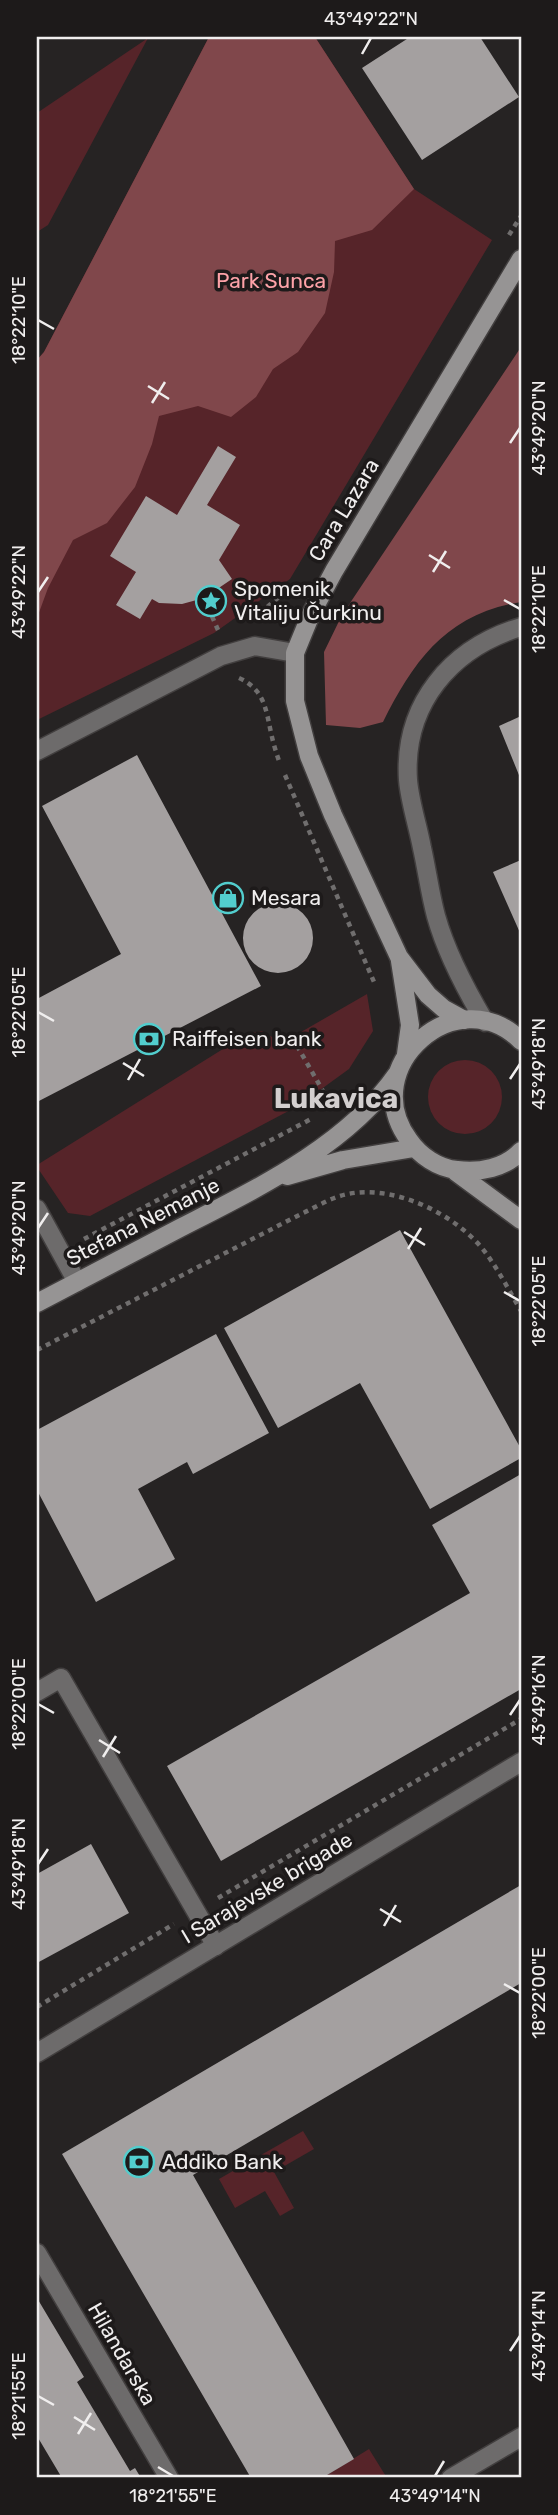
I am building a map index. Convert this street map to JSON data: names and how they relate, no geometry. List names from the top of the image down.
{
  "streets": {
    "street": [
      "Cara Lazara",
      "Stefana Nemanje",
      "I Sarajevske brigade",
      "Hilandarska"
    ]
  },
  "districts": ["Lukavica"],
  "parks": ["Park Sunca"],
  "places": {
    "place": ["Spomenik Vitaliju Čurkinu"],
    "shop": ["Mesara"],
    "bank": ["Raiffeisen bank", "Addiko Bank"]
  },
  "coordinates": [
    "43°49'22\"N",
    "18°22'10\"E",
    "43°49'20\"N",
    "18°22'05\"E",
    "43°49'18\"N",
    "43°49'16\"N",
    "18°22'00\"E",
    "43°49'14\"N",
    "18°21'55\"E"
  ]
}
